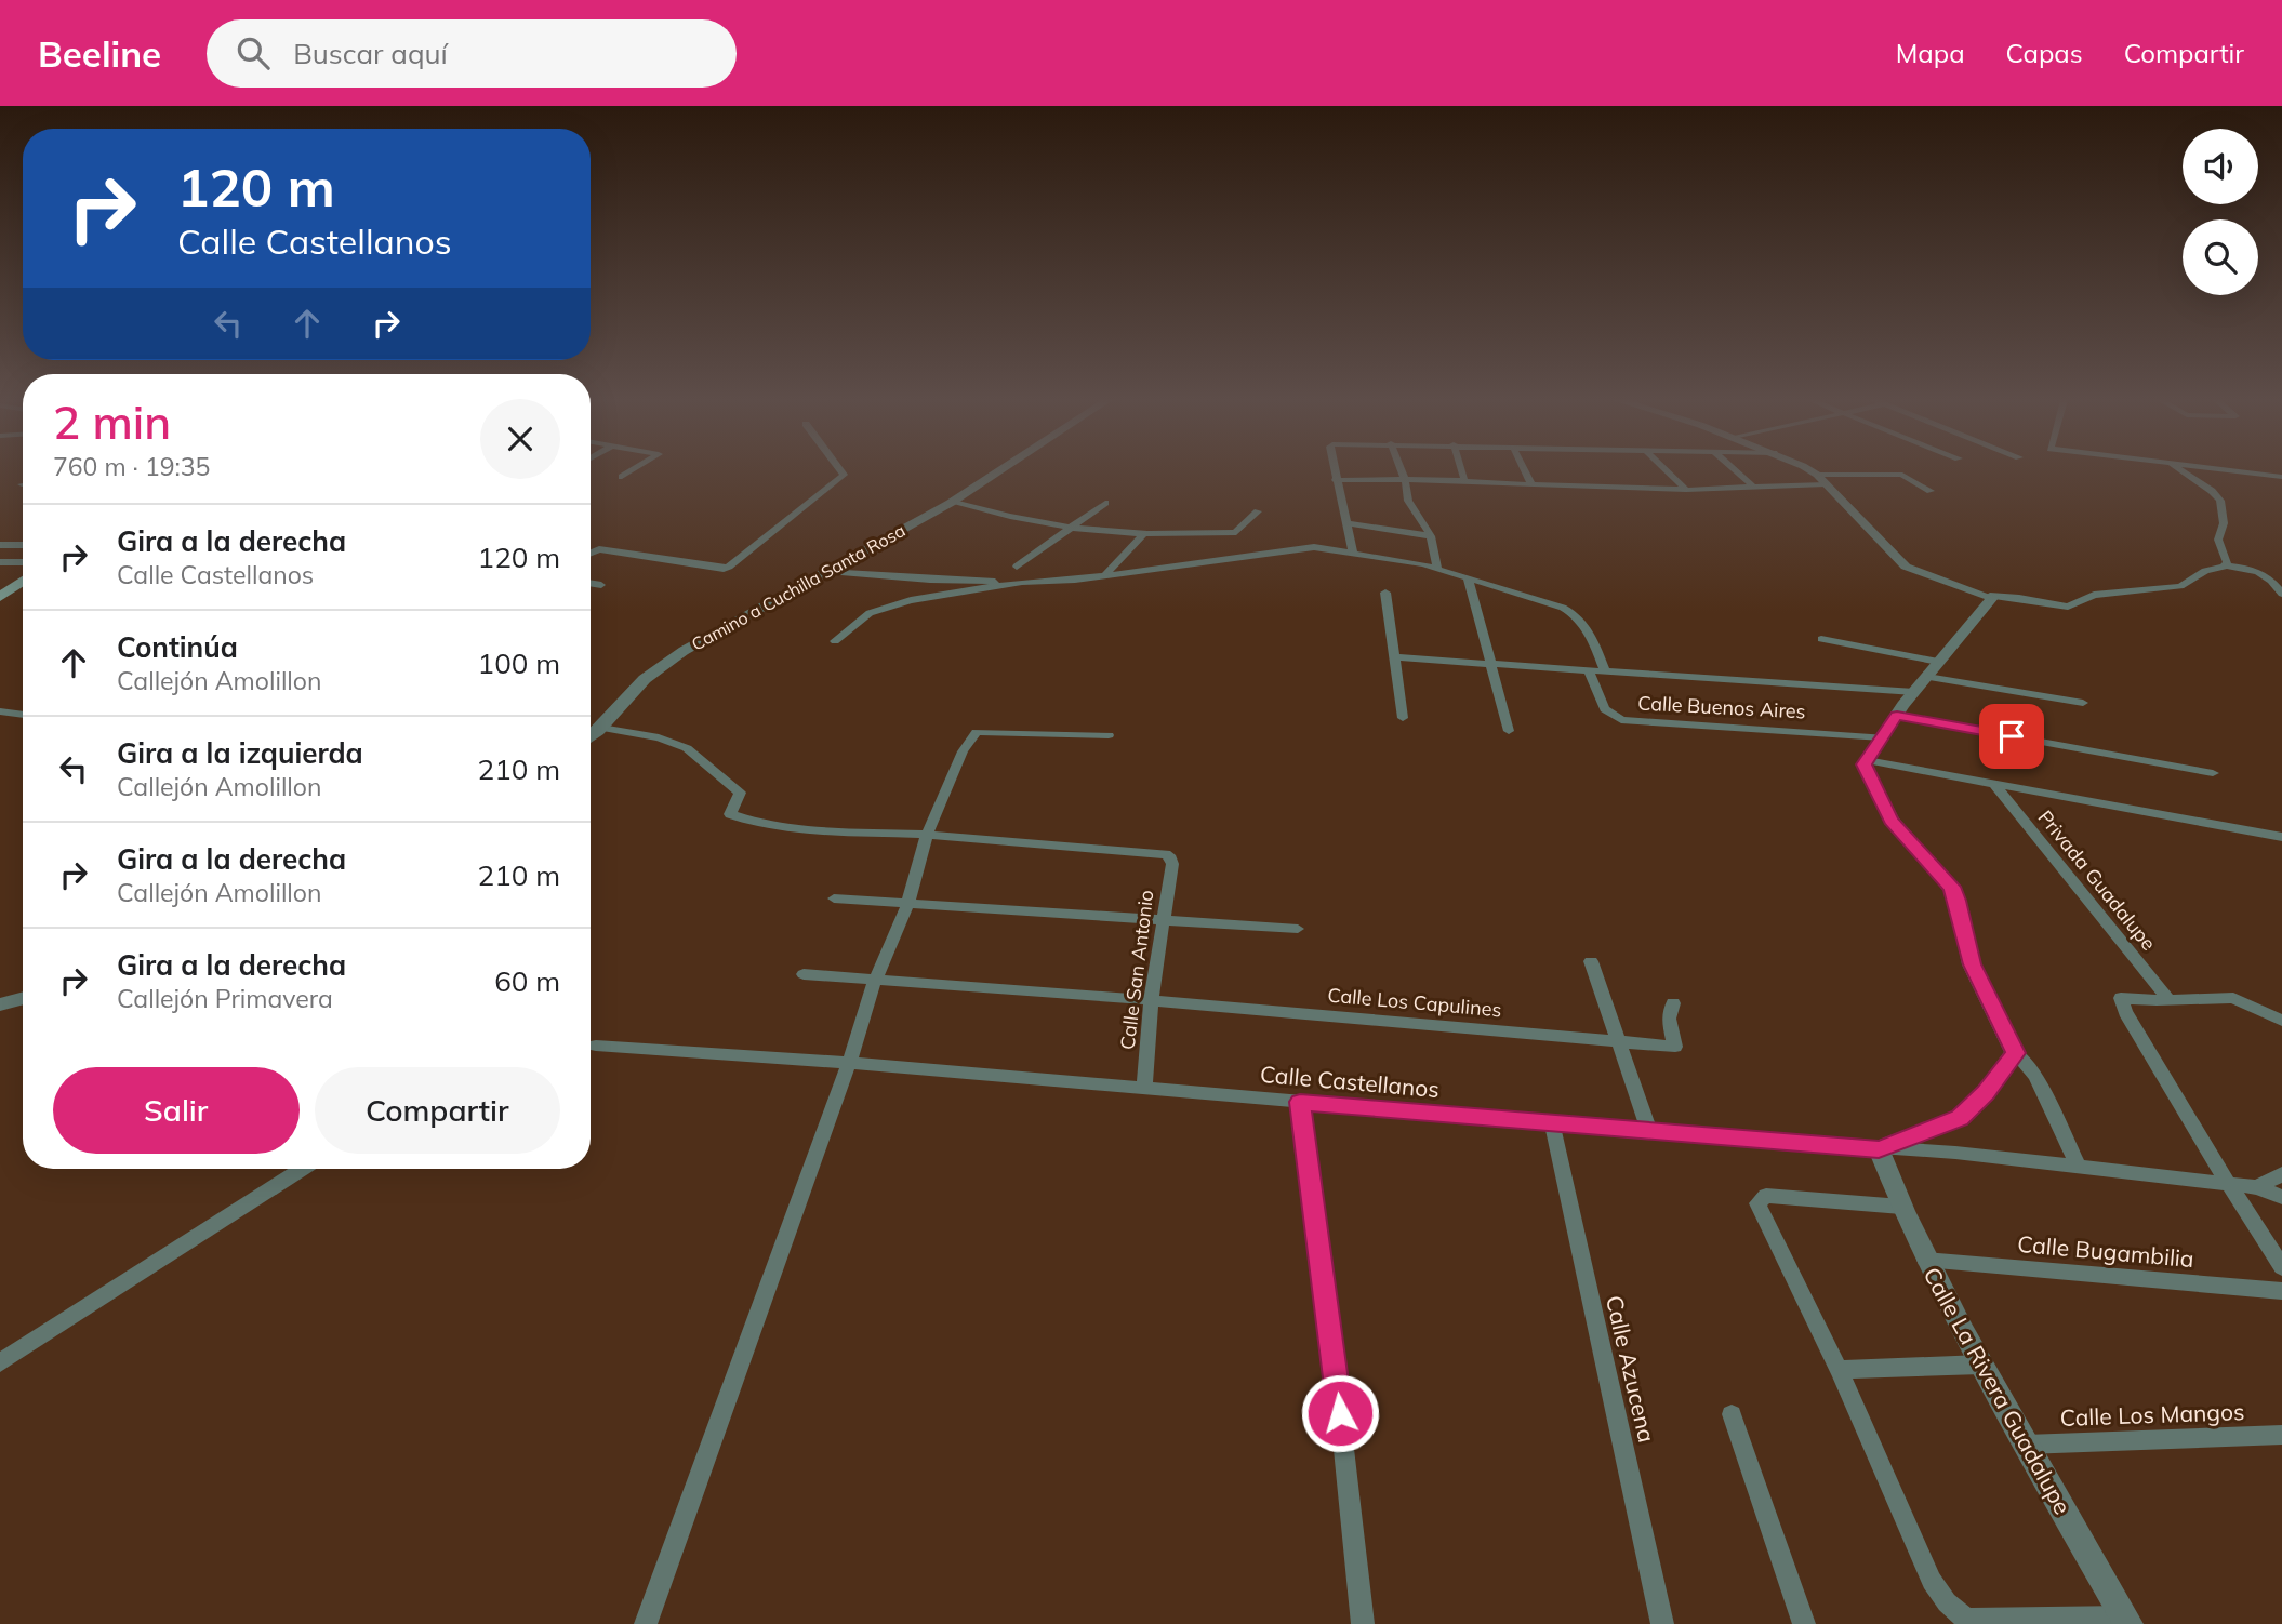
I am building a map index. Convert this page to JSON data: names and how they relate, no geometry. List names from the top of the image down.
{
  "streets": {
    "street": [
      "Camino a Cuchilla Santa Rosa",
      "Calle Buenos Aires",
      "Privada Guadalupe",
      "Calle San Antonio",
      "Calle Los Capulines",
      "Calle Castellanos",
      "Calle Bugambilia",
      "Calle Azucena",
      "Calle La Rivera Guadalupe",
      "Calle Los Mangos"
    ]
  },
  "crossings": [
    ["Calle San Antonio", "Calle Los Capulines"],
    ["Calle San Antonio", "Calle Castellanos"],
    ["Calle Castellanos", "Calle Azucena"],
    ["Calle Castellanos", "Calle La Rivera Guadalupe"],
    ["Calle Bugambilia", "Calle La Rivera Guadalupe"],
    ["Calle La Rivera Guadalupe", "Calle Los Mangos"]
  ],
  "page": {
    "header": "Beeline",
    "search": "Buscar aquí",
    "nav": ["Mapa", "Capas", "Compartir"],
    "turn": ["120 m", "Calle Castellanos"],
    "heading": ["2 min", "760 m · 19:35"],
    "list": [
      {
        "name": "Gira a la derecha",
        "note": "Calle Castellanos",
        "value": "120 m"
      },
      {
        "name": "Continúa",
        "note": "Callejón Amolillon",
        "value": "100 m"
      },
      {
        "name": "Gira a la izquierda",
        "note": "Callejón Amolillon",
        "value": "210 m"
      },
      {
        "name": "Gira a la derecha",
        "note": "Callejón Amolillon",
        "value": "210 m"
      },
      {
        "name": "Gira a la derecha",
        "note": "Callejón Primavera",
        "value": "60 m"
      }
    ],
    "buttons": ["Salir", "Compartir"]
  }
}
